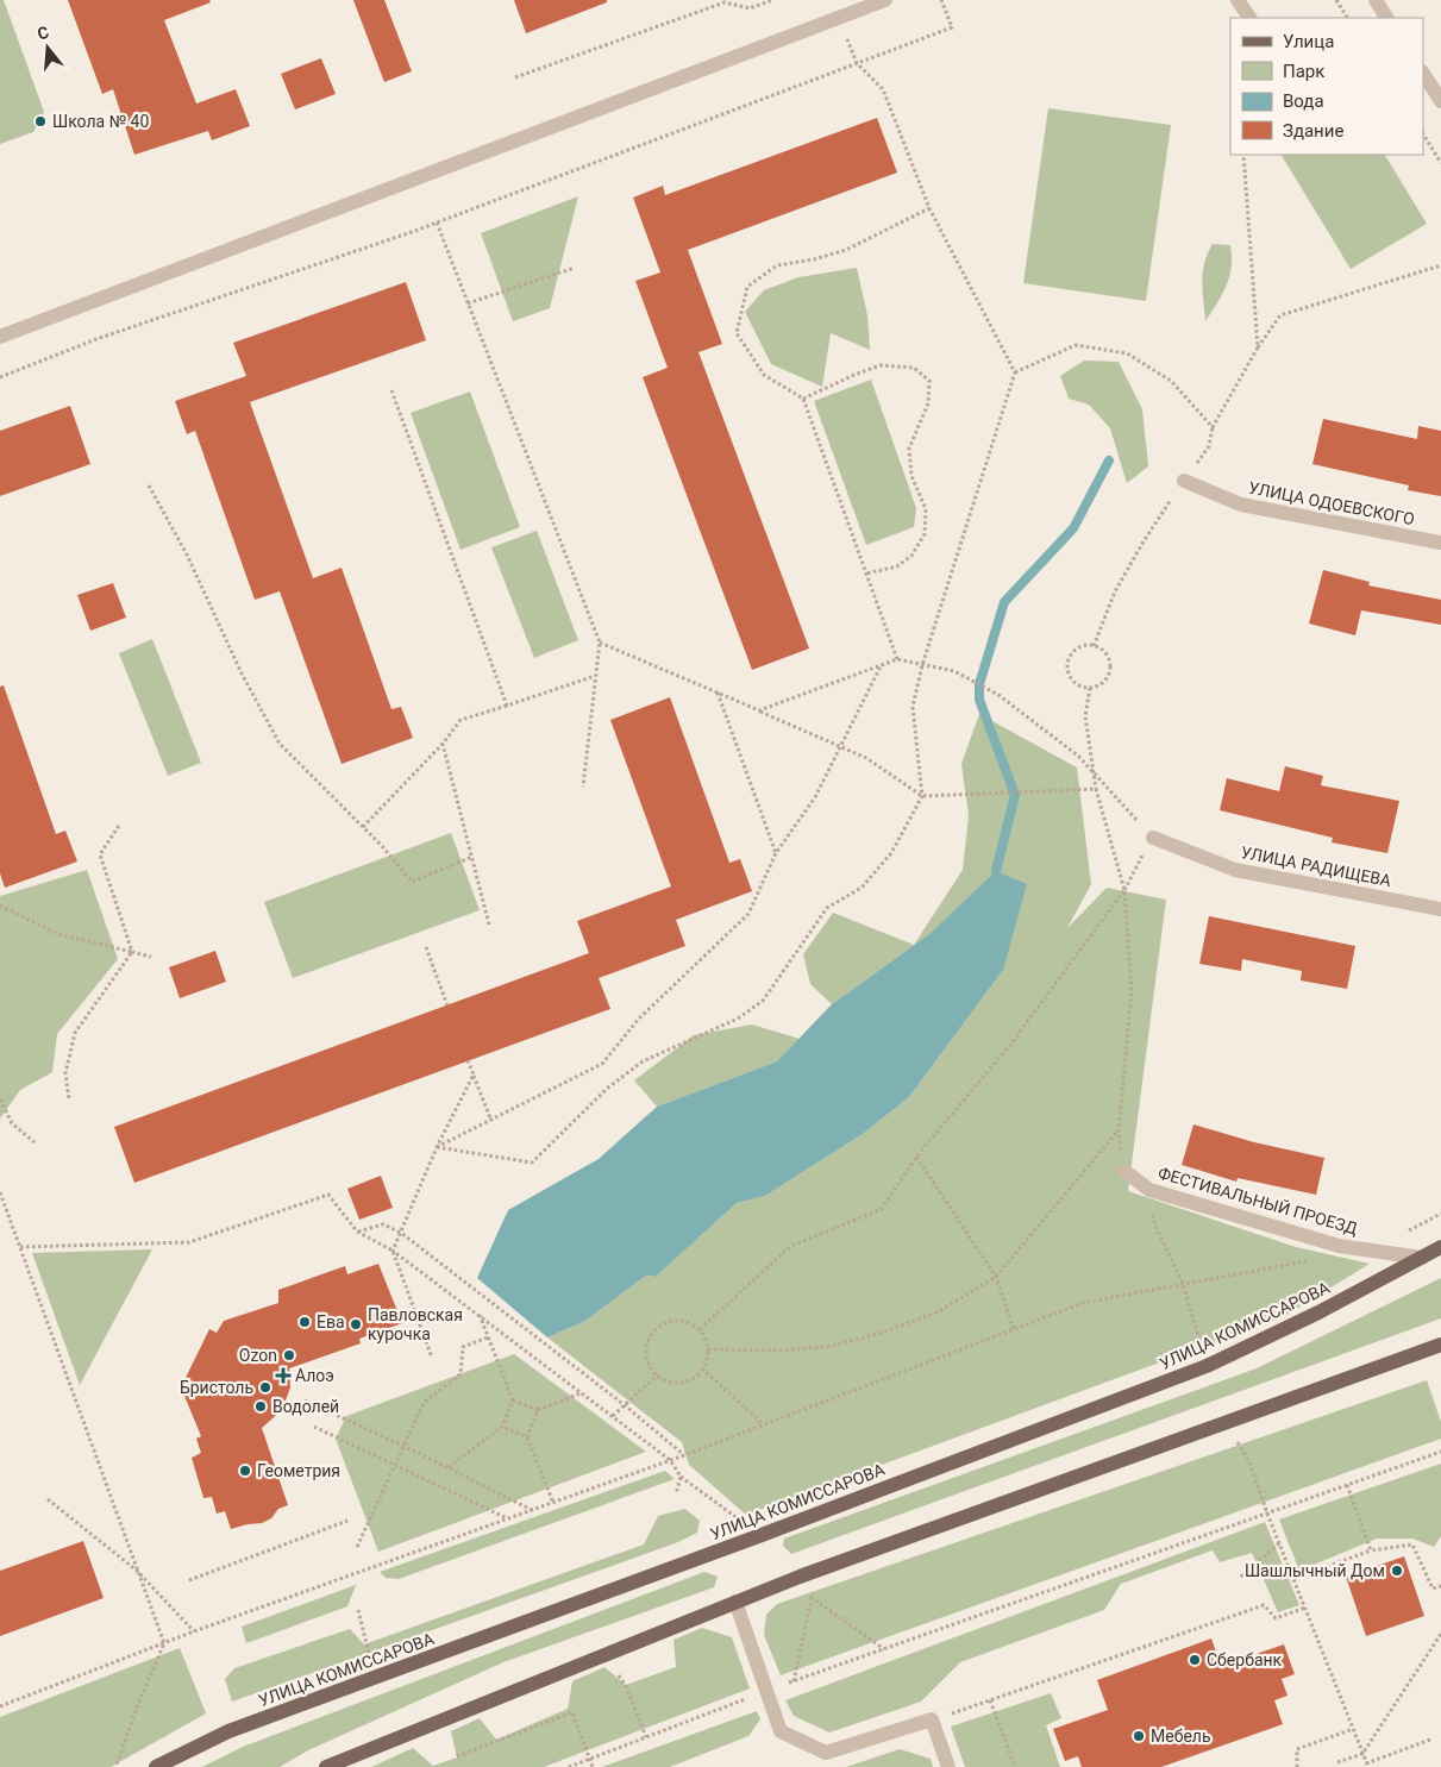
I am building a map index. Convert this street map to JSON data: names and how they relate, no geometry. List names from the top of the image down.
{
  "streets": {
    "main road": ["УЛИЦА КОМИССАРОВА"],
    "street": ["УЛИЦА ОДОЕВСКОГО", "УЛИЦА РАДИЩЕВА", "ФЕСТИВАЛЬНЫЙ ПРОЕЗД"]
  },
  "crossings": [
    ["ФЕСТИВАЛЬНЫЙ ПРОЕЗД", "УЛИЦА КОМИССАРОВА"]
  ],
  "places": {
    "other": [
      "Школа № 40",
      "Ева",
      "Павловская курочка",
      "Ozon",
      "Бристоль",
      "Водолей",
      "Геометрия",
      "Шашлычный Дом",
      "Сбербанк",
      "Мебель"
    ],
    "health": ["Алоэ"]
  },
  "legend": [
    "Улица",
    "Парк",
    "Вода",
    "Здание"
  ],
  "north": "top"
}
